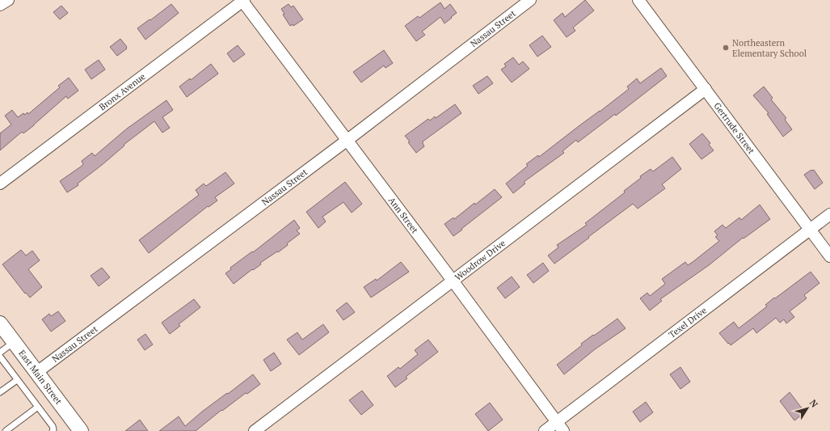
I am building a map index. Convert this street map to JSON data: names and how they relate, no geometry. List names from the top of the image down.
{
  "streets": {
    "street": [
      "Nassau Street",
      "Bronx Avenue",
      "Gertrude Street",
      "Ann Street",
      "Woodrow Drive",
      "Texel Drive",
      "East Main Street"
    ]
  },
  "crossings": [
    ["Nassau Street", "Ann Street"],
    ["Nassau Street", "East Main Street"],
    ["Bronx Avenue", "Ann Street"],
    ["Gertrude Street", "Woodrow Drive"],
    ["Gertrude Street", "Texel Drive"],
    ["Ann Street", "Woodrow Drive"],
    ["Ann Street", "Texel Drive"]
  ],
  "places": ["Northeastern Elementary School"],
  "north": "top right"
}
